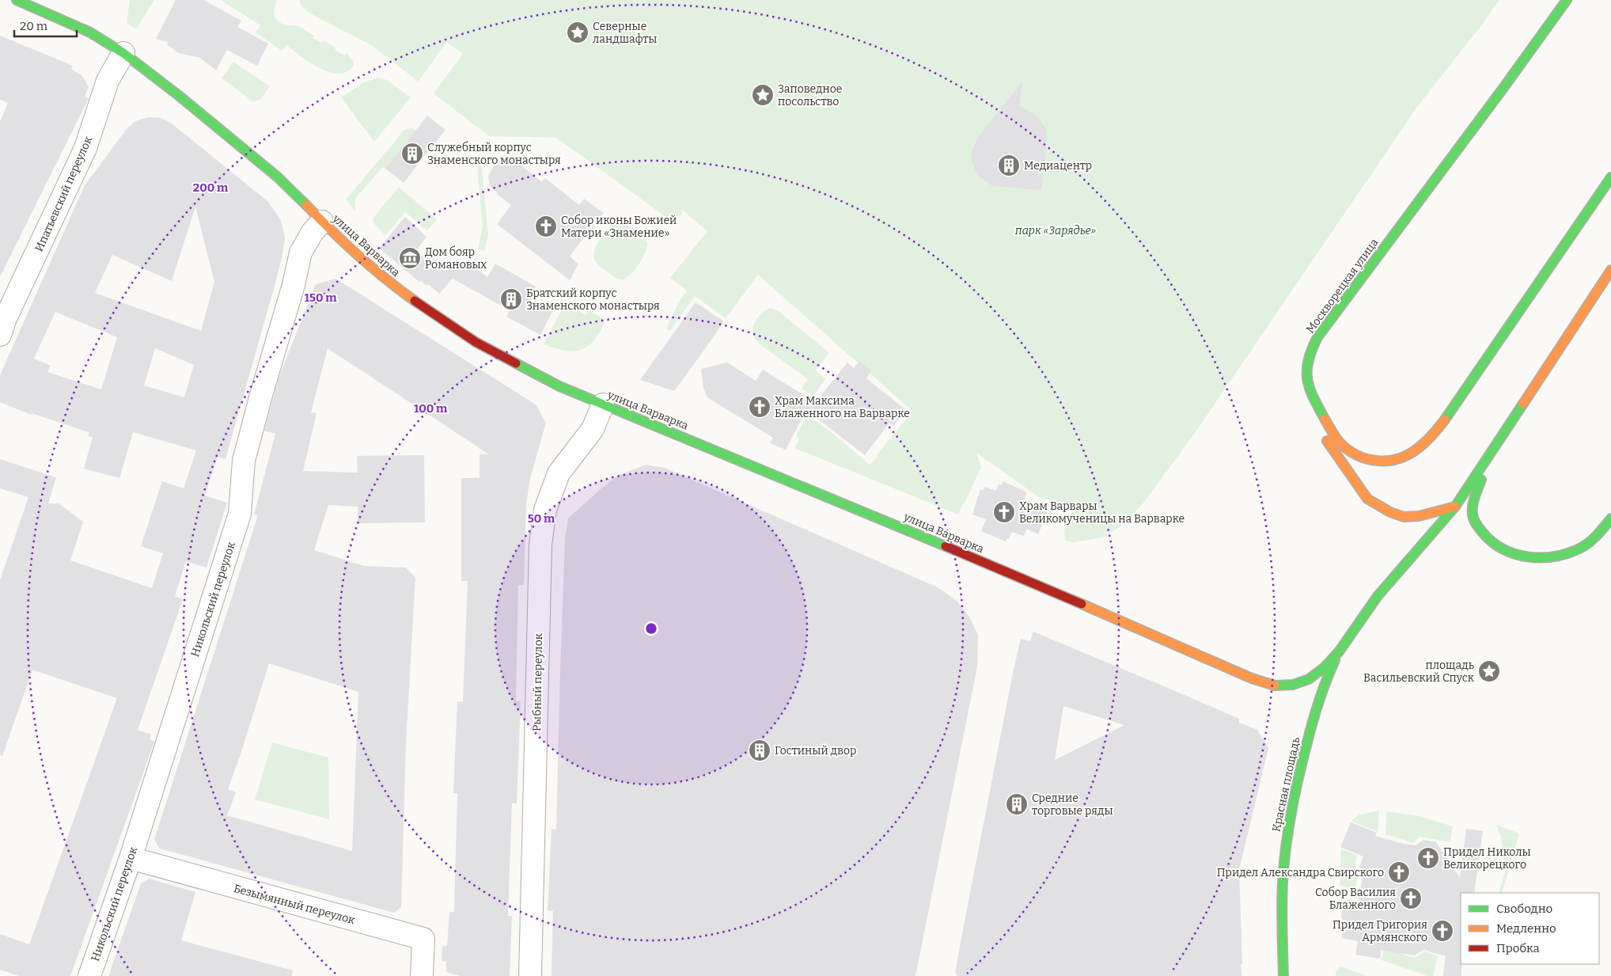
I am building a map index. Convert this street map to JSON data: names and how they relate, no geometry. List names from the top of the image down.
{
  "streets": {
    "street": [
      "Ипатьевский переулок",
      "улица Варварка",
      "Москворецкая улица",
      "Никольский переулок",
      "Рыбный переулок",
      "Красная площадь",
      "Безымянный переулок"
    ]
  },
  "crossings": [
    ["Ипатьевский переулок", "улица Варварка"],
    ["улица Варварка", "Никольский переулок"],
    ["улица Варварка", "Рыбный переулок"],
    ["улица Варварка", "Красная площадь"],
    ["Никольский переулок", "Безымянный переулок"]
  ],
  "parks": ["парк «Зарядье»"],
  "places": {
    "place": ["Северные ландшафты", "Заповедное посольство", "площадь Васильевский Спуск"],
    "building": [
      "Служебный корпус Знаменского монастыря",
      "Медиацентр",
      "Братский корпус Знаменского монастыря",
      "Гостиный двор",
      "Средние торговые ряды"
    ],
    "church": [
      "Собор иконы Божией Матери «Знамение»",
      "Храм Максима Блаженного на Варварке",
      "Храм Варвары Великомученицы на Варварке",
      "Придел Николы Великорецкого",
      "Придел Александра Свирского",
      "Собор Василия Блаженного",
      "Придел Григория Армянского"
    ],
    "museum": ["Дом бояр Романовых"]
  },
  "legend": ["Свободно", "Медленно", "Пробка"],
  "scale_bar": "20 m",
  "rings": [
    "200 m",
    "150 m",
    "100 m",
    "50 m"
  ]
}
